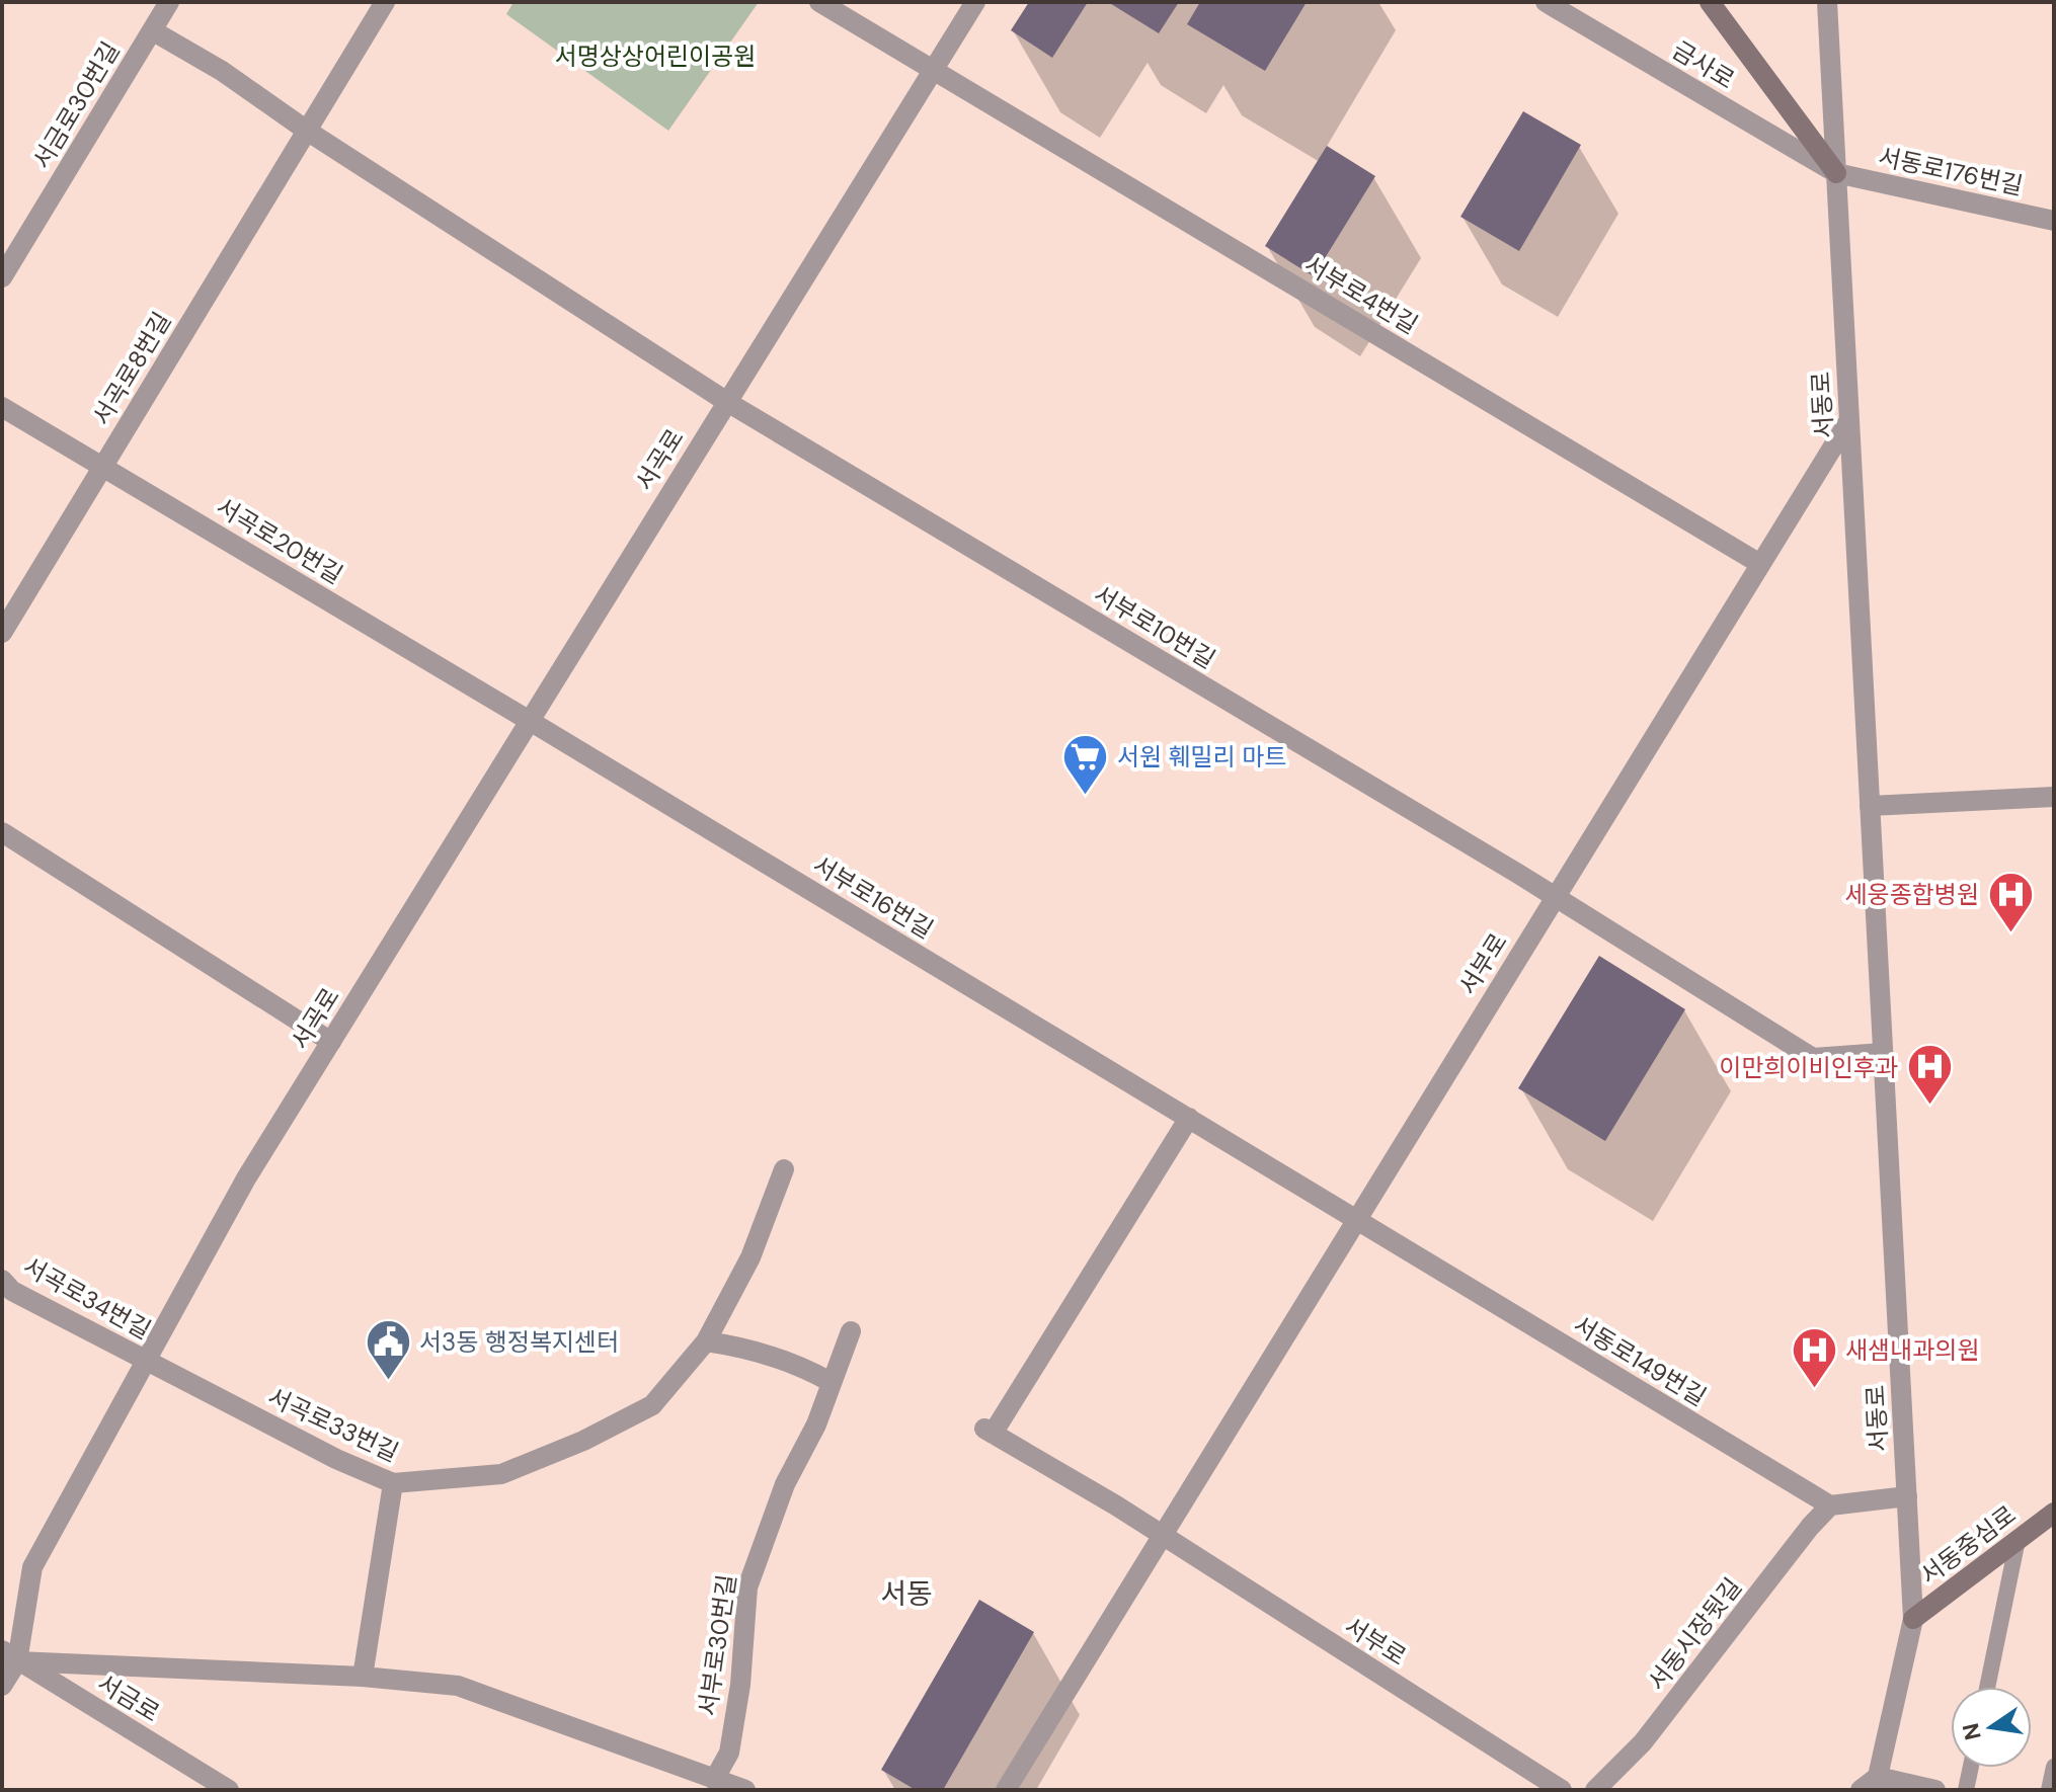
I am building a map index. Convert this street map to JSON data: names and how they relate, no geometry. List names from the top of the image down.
{
  "streets": {
    "main road": ["서동중심로"],
    "street": [
      "금사로",
      "서금로30번길",
      "서동로176번길",
      "서부로4번길",
      "서곡로8번길",
      "서동로",
      "서곡로",
      "서곡로20번길",
      "서부로10번길",
      "서부로16번길",
      "서부로",
      "서곡로34번길",
      "서동로149번길",
      "서곡로33번길",
      "서동시장뒷길",
      "서부로30번길",
      "서금로"
    ]
  },
  "crossings": [
    ["금사로", "서동로176번길"],
    ["금사로", "서동로"],
    ["서동로176번길", "서동로"],
    ["서부로4번길", "서곡로"],
    ["서부로4번길", "서부로"],
    ["서곡로8번길", "서곡로20번길"],
    ["서동로", "서부로"],
    ["서동로", "서동중심로"],
    ["서곡로", "서곡로20번길"],
    ["서곡로", "서부로10번길"],
    ["서곡로", "서부로16번길"],
    ["서곡로", "서곡로34번길"],
    ["서곡로", "서곡로33번길"],
    ["서곡로", "서금로"],
    ["서곡로20번길", "서부로16번길"],
    ["서부로10번길", "서부로"],
    ["서부로16번길", "서부로"],
    ["서부로16번길", "서동로149번길"],
    ["서부로", "서동로149번길"],
    ["서곡로34번길", "서곡로33번길"],
    ["서동로149번길", "서동시장뒷길"]
  ],
  "districts": ["서동"],
  "parks": ["서명상상어린이공원"],
  "places": {
    "supermarket": ["서원 훼밀리 마트"],
    "hospital": ["세웅종합병원", "이만희이비인후과", "새샘내과의원"],
    "public building": ["서3동 행정복지센터"]
  },
  "north": "left"
}
